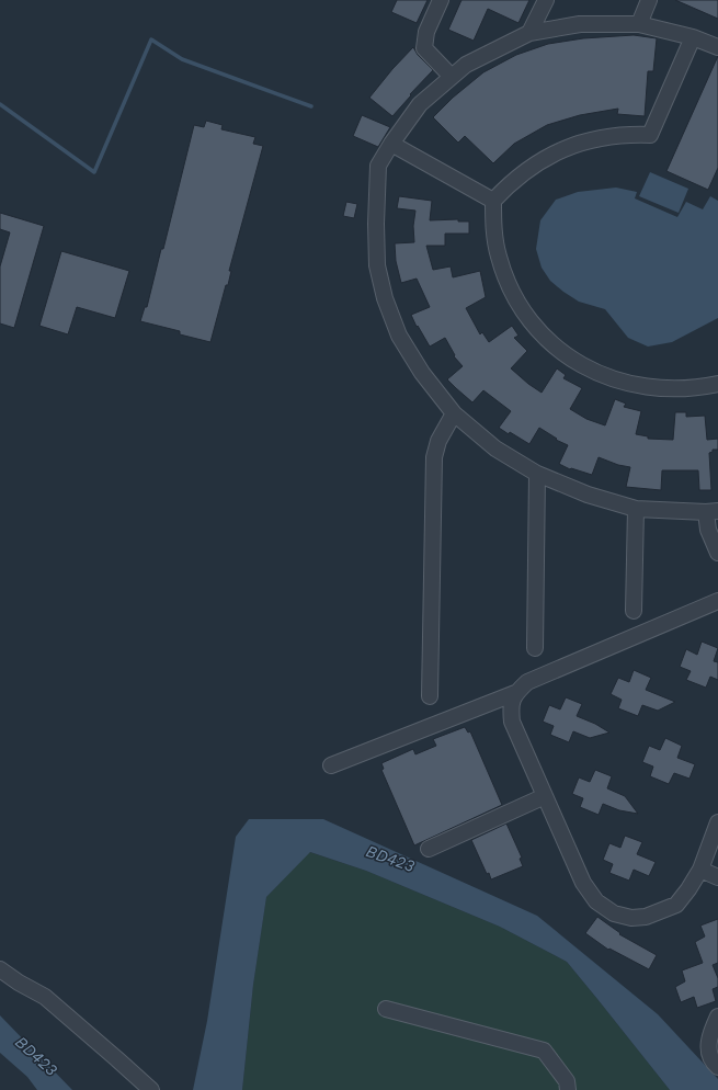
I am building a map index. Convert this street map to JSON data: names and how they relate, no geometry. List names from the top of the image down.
{
  "water": ["BD423"]
}
